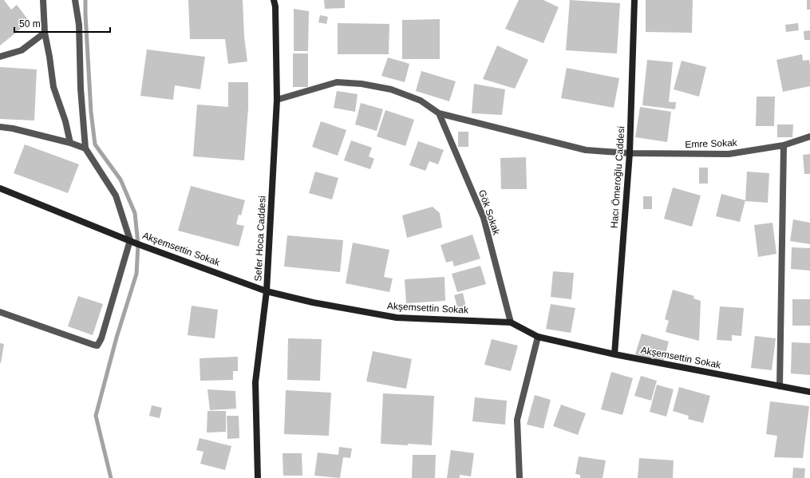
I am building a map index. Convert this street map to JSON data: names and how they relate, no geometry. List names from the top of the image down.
{
  "streets": {
    "street": [
      "Emre Sokak",
      "Hacı Ömeroğlu Caddesi",
      "Gök Sokak",
      "Sefer Hoca Caddesi",
      "Akşemsettin Sokak"
    ]
  },
  "crossings": [
    ["Emre Sokak", "Hacı Ömeroğlu Caddesi"],
    ["Hacı Ömeroğlu Caddesi", "Akşemsettin Sokak"],
    ["Gök Sokak", "Akşemsettin Sokak"],
    ["Sefer Hoca Caddesi", "Akşemsettin Sokak"]
  ],
  "scale_bar": "50 m"
}
